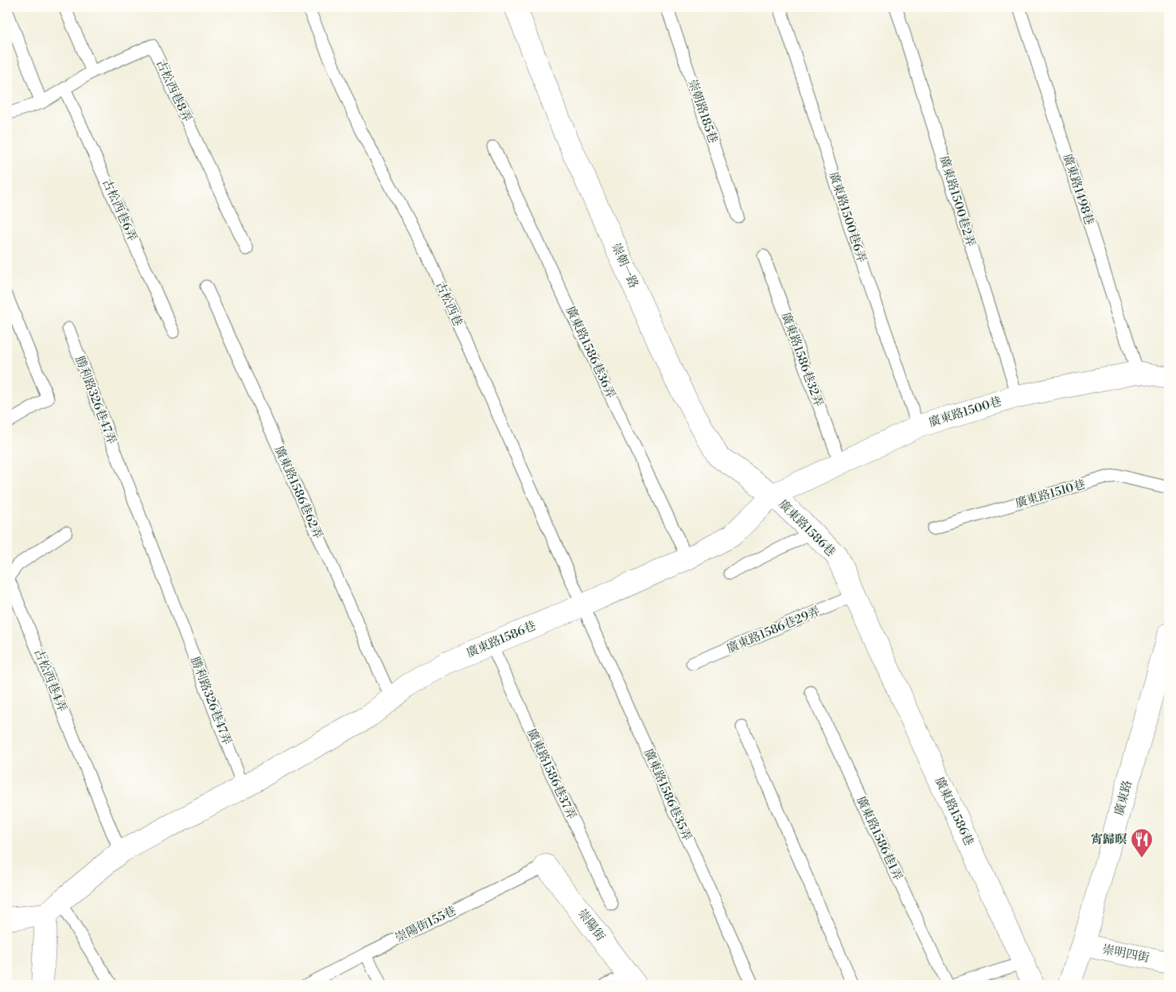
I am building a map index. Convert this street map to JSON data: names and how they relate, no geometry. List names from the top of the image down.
{
  "streets": {
    "street": [
      "崇朝一路",
      "廣東路1500巷",
      "廣東路1586巷",
      "廣東路",
      "崇陽街",
      "崇明四街"
    ],
    "lane": [
      "古松西巷8弄",
      "崇朝路185巷",
      "廣東路1498巷",
      "廣東路1500巷2弄",
      "古松西巷6弄",
      "廣東路1500巷6弄",
      "古松西巷",
      "廣東路1586巷36弄",
      "廣東路1586巷32弄",
      "勝利路326巷47弄",
      "廣東路1586巷62弄",
      "廣東路1510巷",
      "廣東路1586巷29弄",
      "古松西巷4弄",
      "廣東路1586巷37弄",
      "廣東路1586巷35弄",
      "廣東路1586巷1弄",
      "崇陽街155巷"
    ]
  },
  "crossings": [
    ["古松西巷8弄", "古松西巷6弄"],
    ["廣東路1498巷", "廣東路1500巷"],
    ["廣東路1500巷2弄", "廣東路1500巷"],
    ["廣東路1500巷6弄", "廣東路1500巷"],
    ["崇朝一路", "廣東路1500巷"],
    ["崇朝一路", "廣東路1586巷"],
    ["古松西巷", "廣東路1586巷"],
    ["古松西巷", "廣東路1586巷35弄"],
    ["廣東路1586巷36弄", "廣東路1586巷"],
    ["廣東路1586巷32弄", "廣東路1500巷"],
    ["勝利路326巷47弄", "廣東路1586巷"],
    ["廣東路1500巷", "廣東路1586巷"],
    ["廣東路1586巷62弄", "廣東路1586巷"],
    ["廣東路1586巷", "廣東路1586巷29弄"],
    ["廣東路1586巷", "廣東路1586巷37弄"],
    ["廣東路1586巷", "廣東路1586巷35弄"],
    ["廣東路", "崇明四街"],
    ["崇陽街155巷", "崇陽街"]
  ],
  "places": {
    "restaurant": ["宵歸暝"]
  }
}
